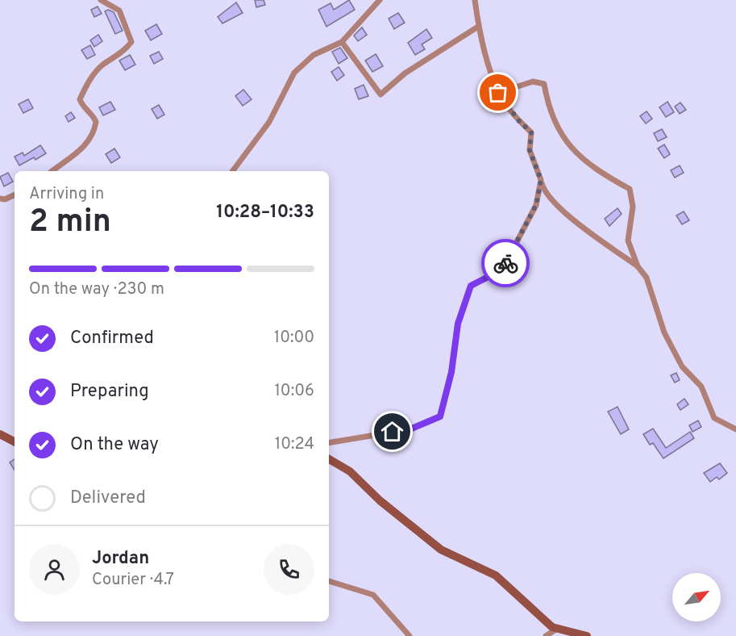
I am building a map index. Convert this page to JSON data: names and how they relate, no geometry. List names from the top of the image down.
{
  "north": "top right",
  "page": {
    "heading": ["2 min", "Arriving in", "10:28–10:33"],
    "panel": ["Jordan", "Courier · 4.7"],
    "bar": "On the way · 230 m",
    "list": [
      ["Confirmed", "10:00"],
      ["Preparing", "10:06"],
      ["On the way", "10:24"],
      "Delivered"
    ]
  }
}
